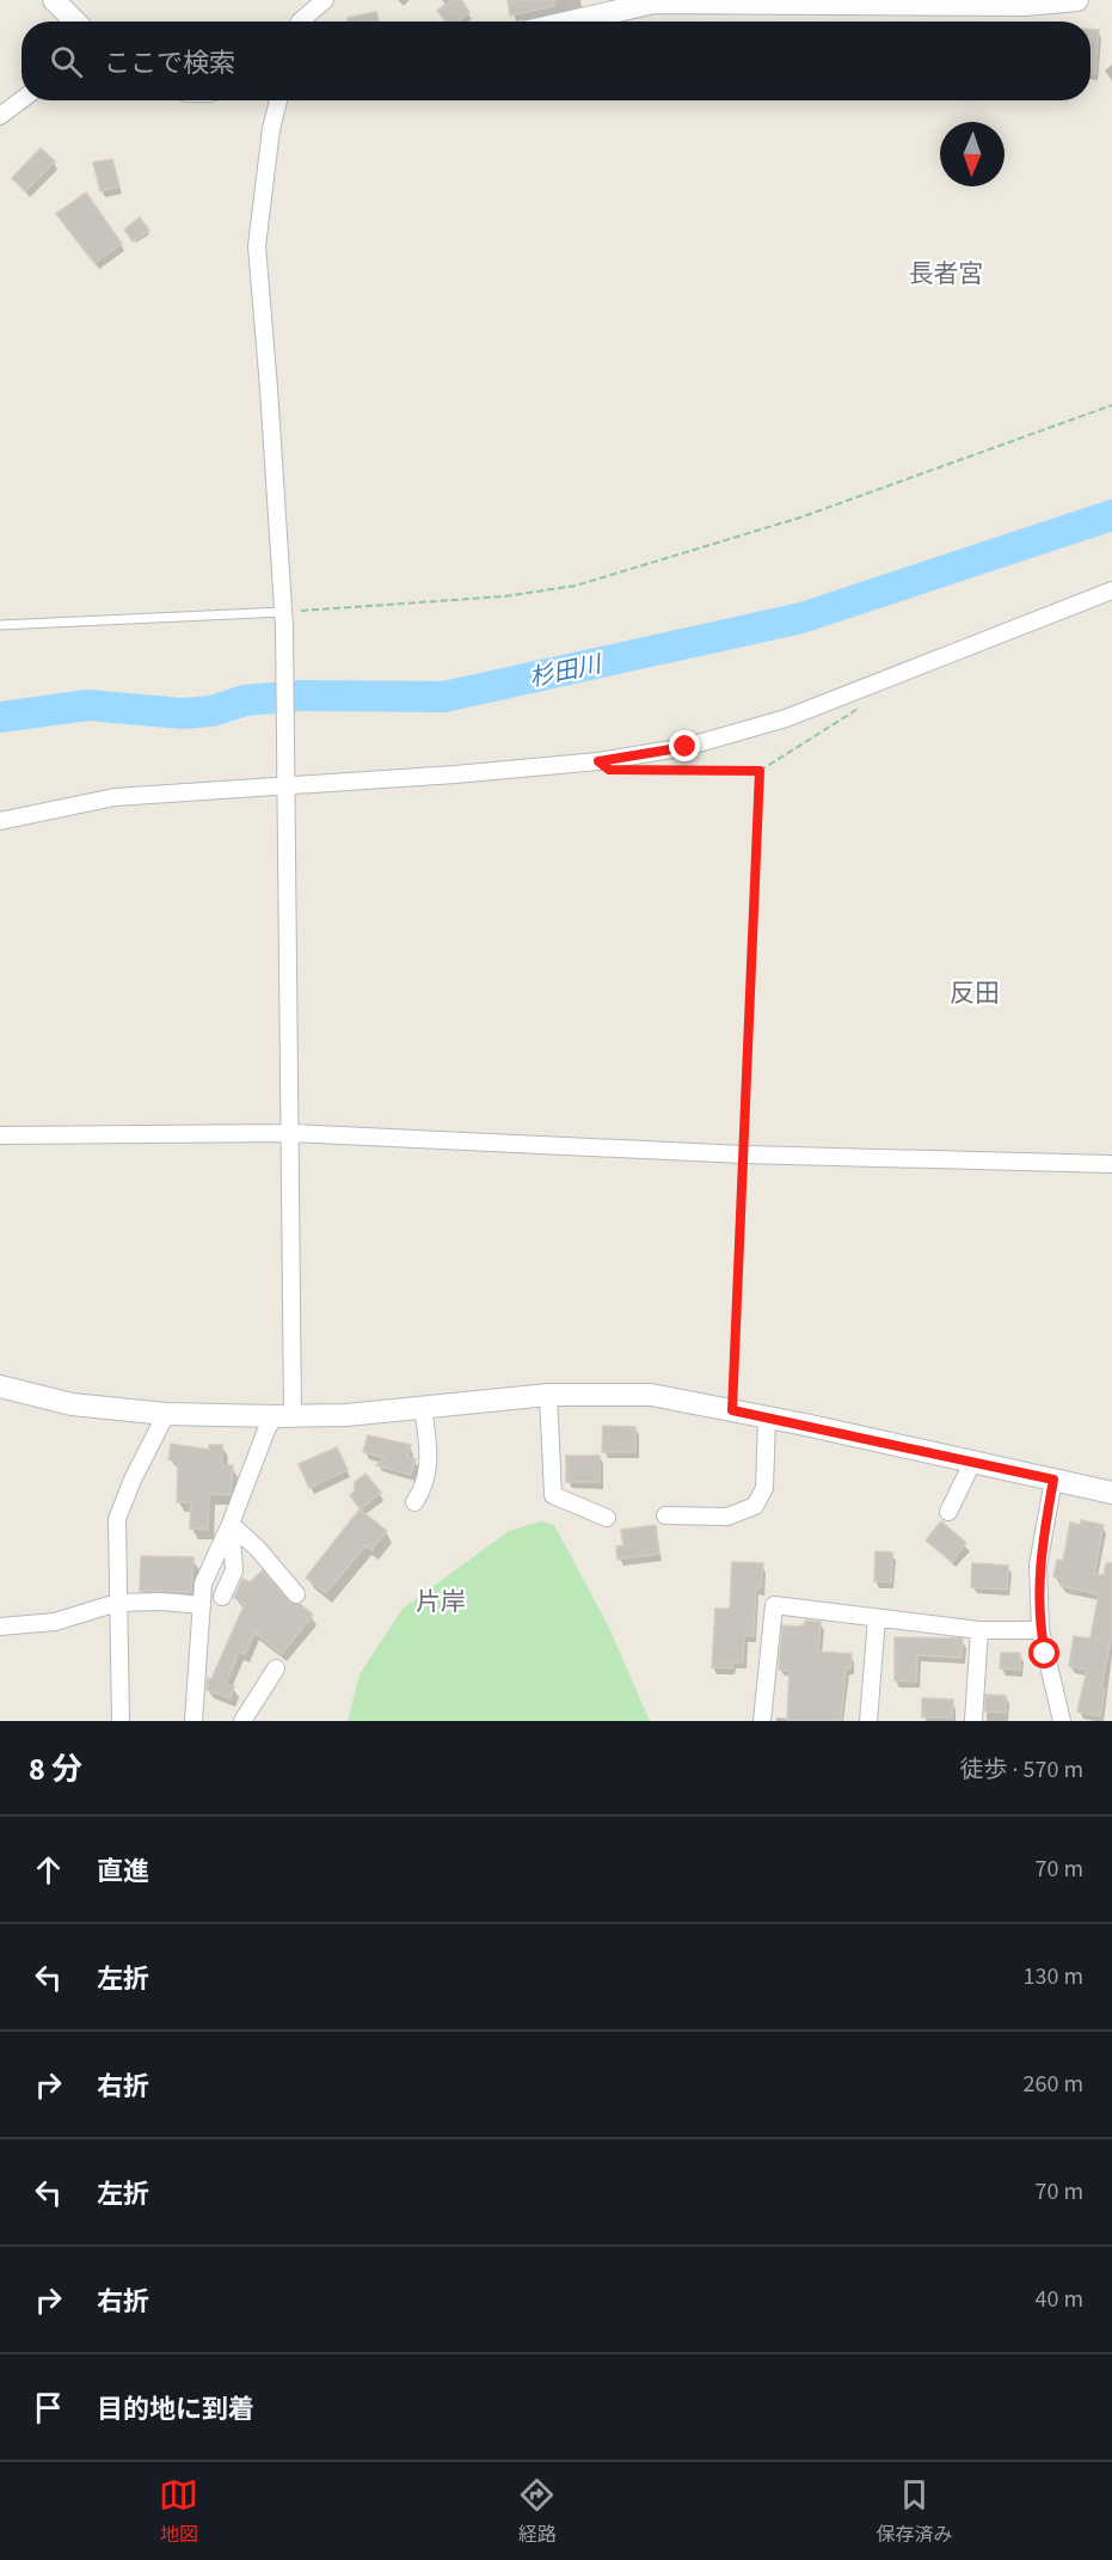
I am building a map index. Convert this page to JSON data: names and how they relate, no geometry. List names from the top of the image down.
{
  "districts": ["長者宮", "反田", "片岸"],
  "water": ["杉田川"],
  "north": "bottom",
  "page": {
    "search": "ここで検索",
    "heading": ["8 分", "徒歩 · 570 m"],
    "list": [
      ["直進", "70 m"],
      ["左折", "130 m"],
      ["右折", "260 m"],
      ["左折", "70 m"],
      ["右折", "40 m"],
      "目的地に到着"
    ],
    "nav": ["地図", "経路", "保存済み"]
  }
}
